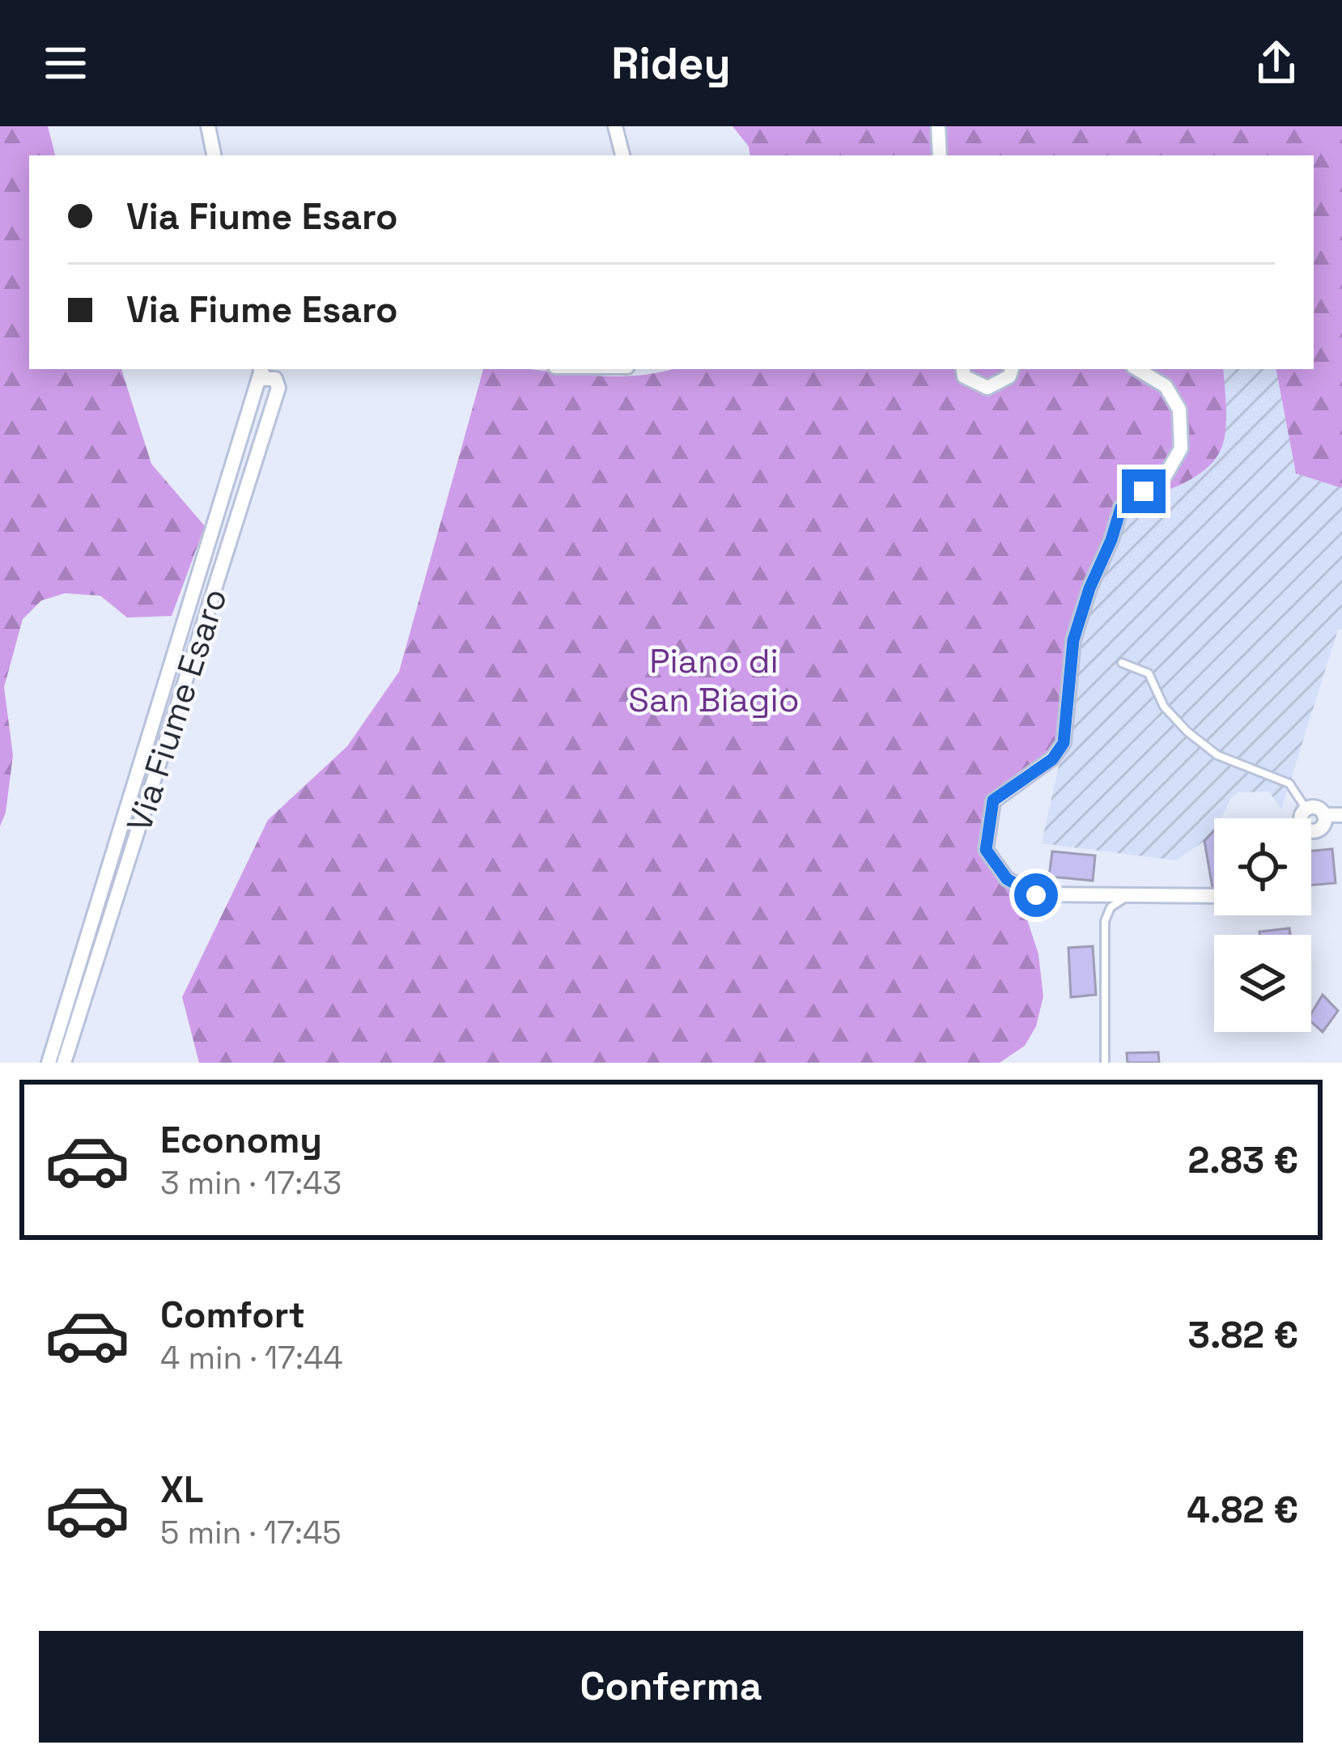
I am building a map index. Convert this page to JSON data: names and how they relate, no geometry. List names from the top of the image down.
{
  "streets": {
    "street": ["Via Fiume Esaro"]
  },
  "parks": ["Piano di San Biagio"],
  "page": {
    "header": "Ridey",
    "banner": ["Via Fiume Esaro", "Via Fiume Esaro"],
    "list": [
      {
        "name": "Economy",
        "note": "3 min · 17:43",
        "value": "2.83 €"
      },
      {
        "name": "Comfort",
        "note": "4 min · 17:44",
        "value": "3.82 €"
      },
      {
        "name": "XL",
        "note": "5 min · 17:45",
        "value": "4.82 €"
      }
    ],
    "buttons": "Conferma"
  }
}
